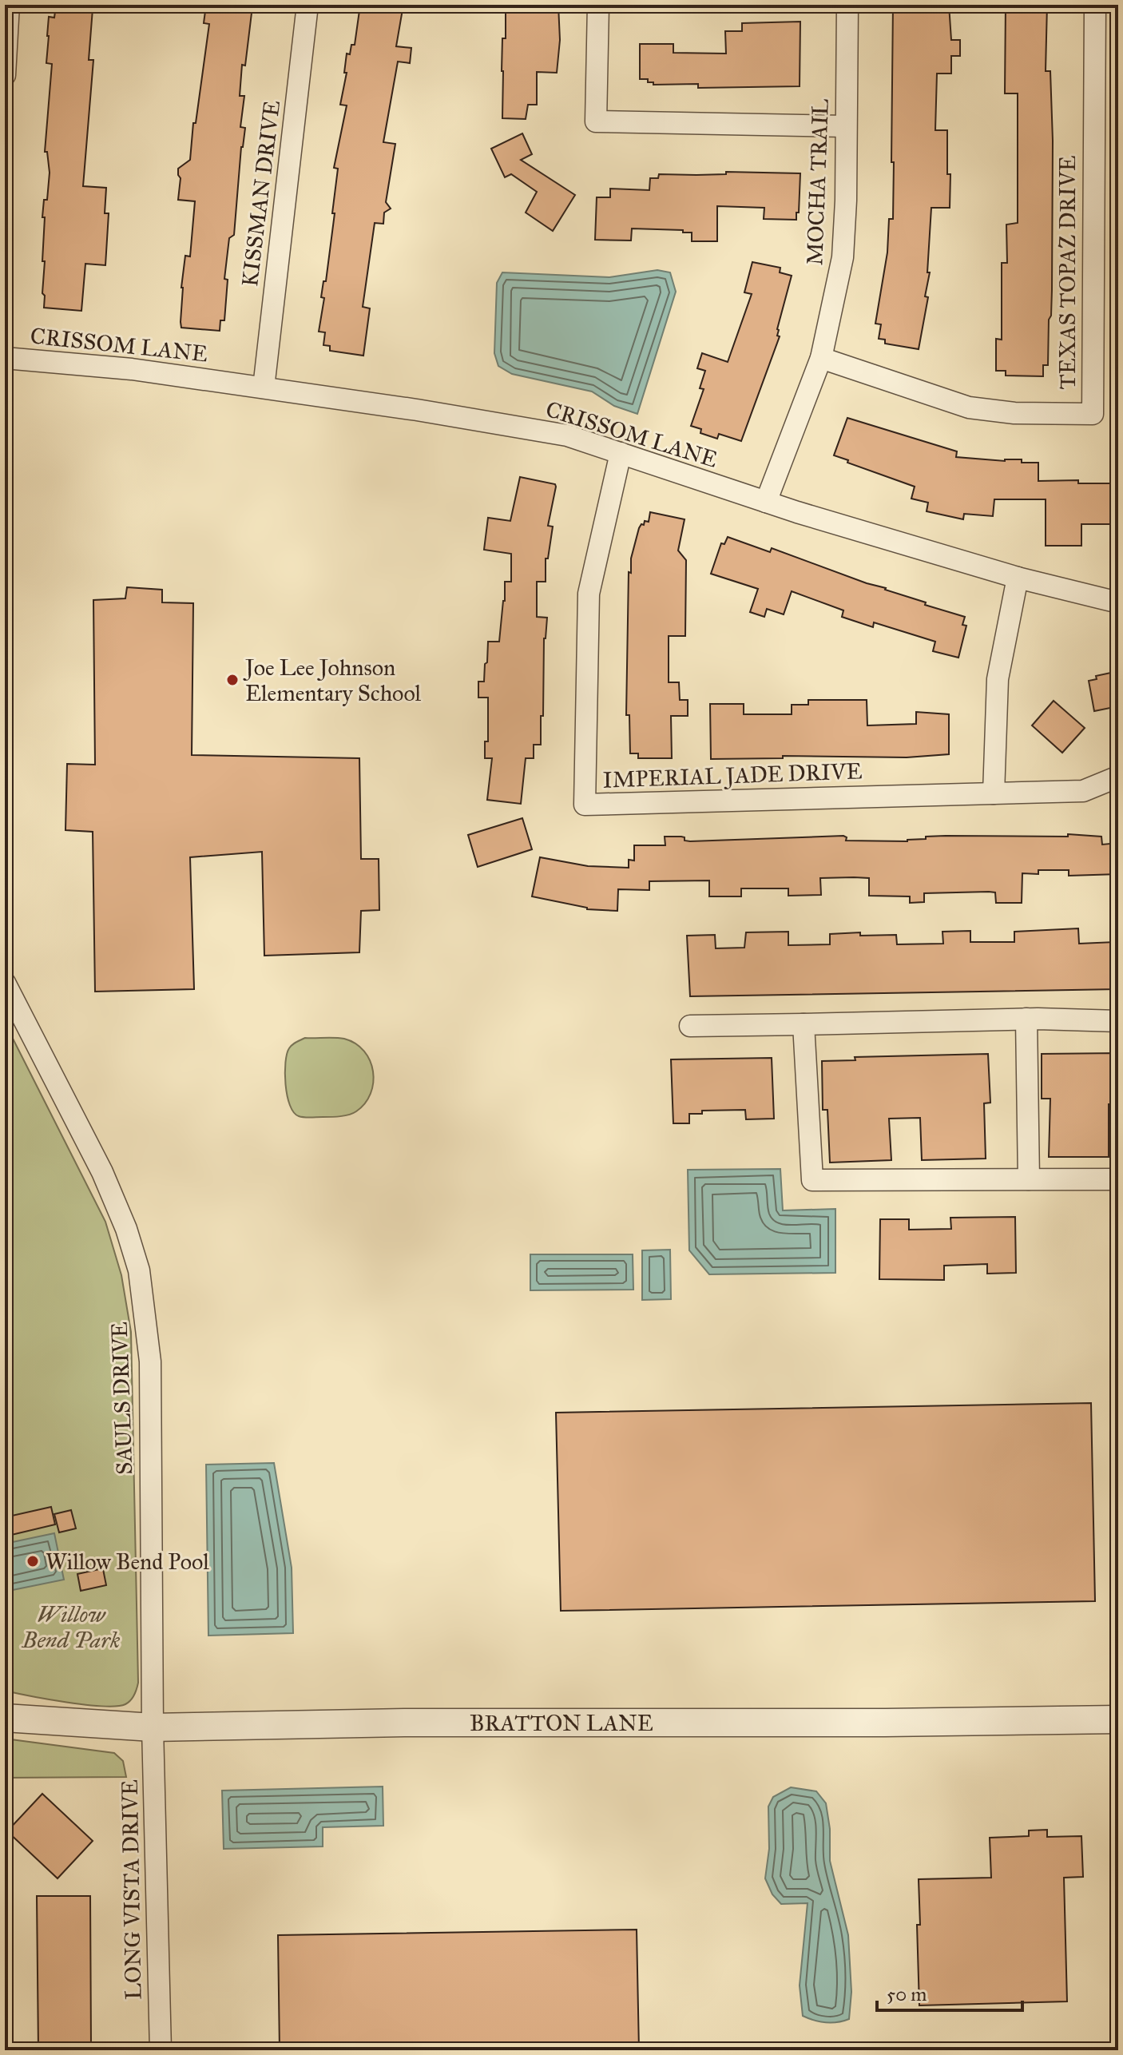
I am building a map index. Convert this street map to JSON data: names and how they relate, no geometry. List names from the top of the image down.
{
  "streets": {
    "street": [
      "MOCHA TRAIL",
      "KISSMAN DRIVE",
      "TEXAS TOPAZ DRIVE",
      "CRISSOM LANE",
      "IMPERIAL JADE DRIVE",
      "SAULS DRIVE",
      "BRATTON LANE",
      "LONG VISTA DRIVE"
    ]
  },
  "crossings": [
    ["MOCHA TRAIL", "TEXAS TOPAZ DRIVE"],
    ["MOCHA TRAIL", "CRISSOM LANE"],
    ["KISSMAN DRIVE", "CRISSOM LANE"],
    ["CRISSOM LANE", "IMPERIAL JADE DRIVE"],
    ["SAULS DRIVE", "BRATTON LANE"],
    ["SAULS DRIVE", "LONG VISTA DRIVE"],
    ["BRATTON LANE", "LONG VISTA DRIVE"]
  ],
  "parks": ["Willow Bend Park"],
  "places": ["Joe Lee Johnson Elementary School", "Willow Bend Pool"],
  "scale_bar": "50 m"
}
